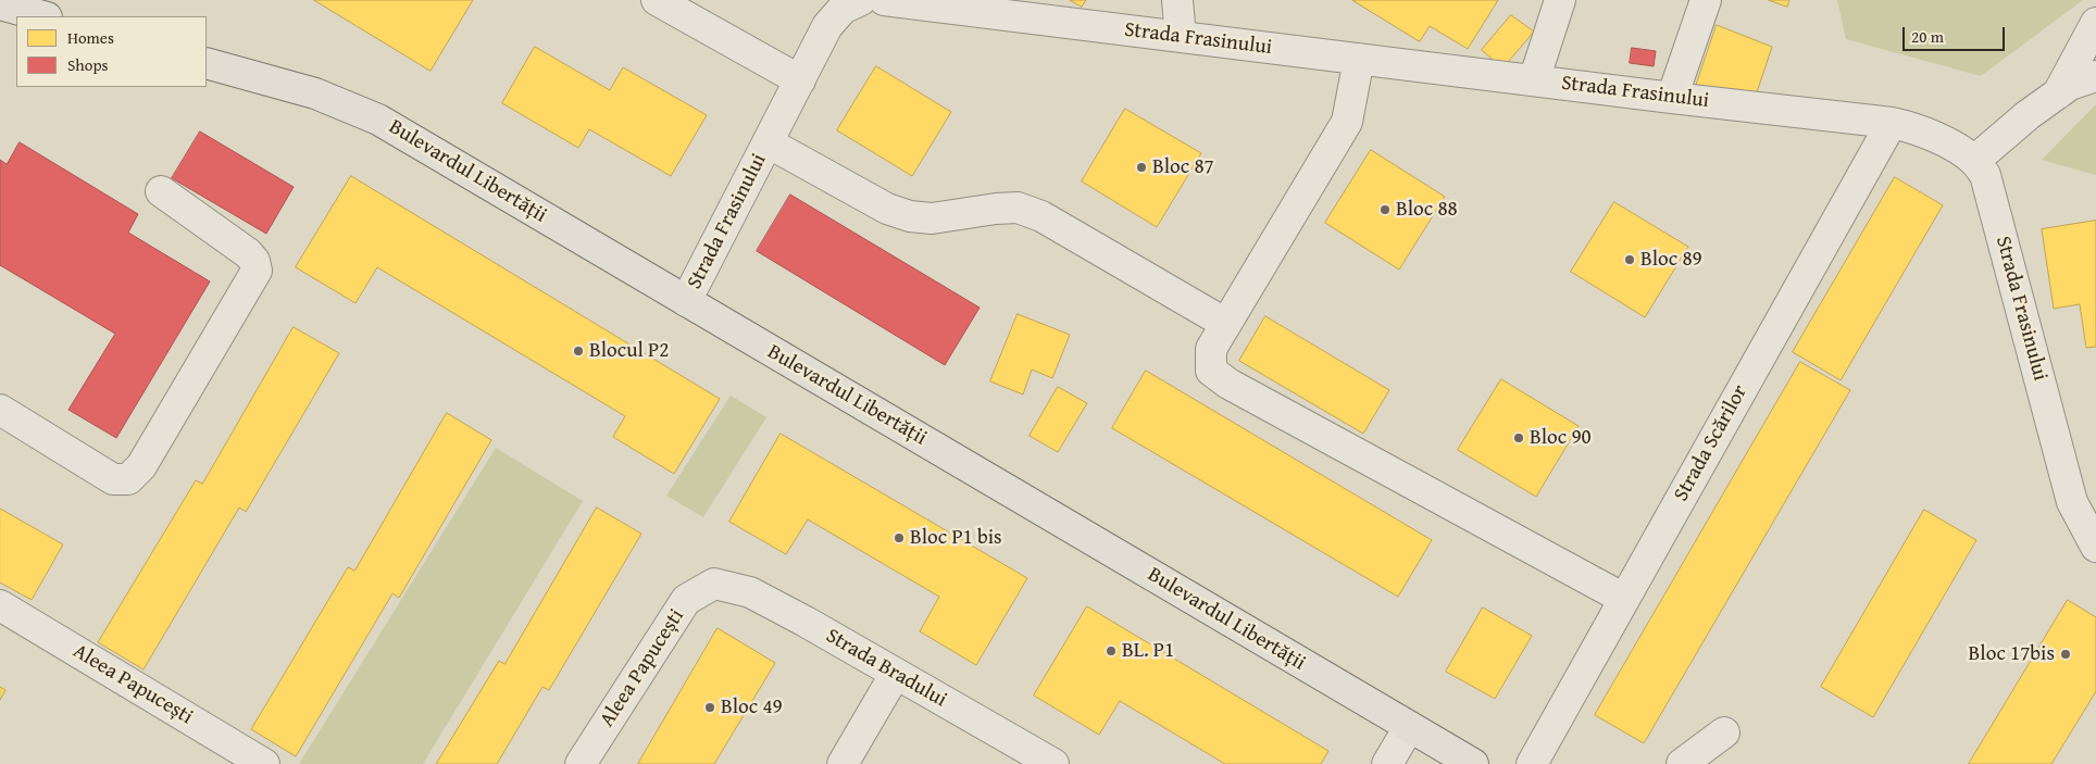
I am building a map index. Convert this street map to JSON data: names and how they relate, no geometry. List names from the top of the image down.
{
  "streets": {
    "main road": ["Bulevardul Libertății"],
    "street": [
      "Strada Frasinului",
      "Strada Scărilor",
      "Aleea Papucești",
      "Strada Bradului"
    ]
  },
  "crossings": [
    ["Strada Frasinului", "Bulevardul Libertății"],
    ["Strada Frasinului", "Strada Scărilor"],
    ["Aleea Papucești", "Strada Bradului"]
  ],
  "places": [
    "Bloc 87",
    "Bloc 88",
    "Bloc 89",
    "Blocul P2",
    "Bloc 90",
    "Bloc P1 bis",
    "BL. P1",
    "Bloc 17bis",
    "Bloc 49"
  ],
  "legend": ["Homes", "Shops"],
  "scale_bar": "20 m"
}
